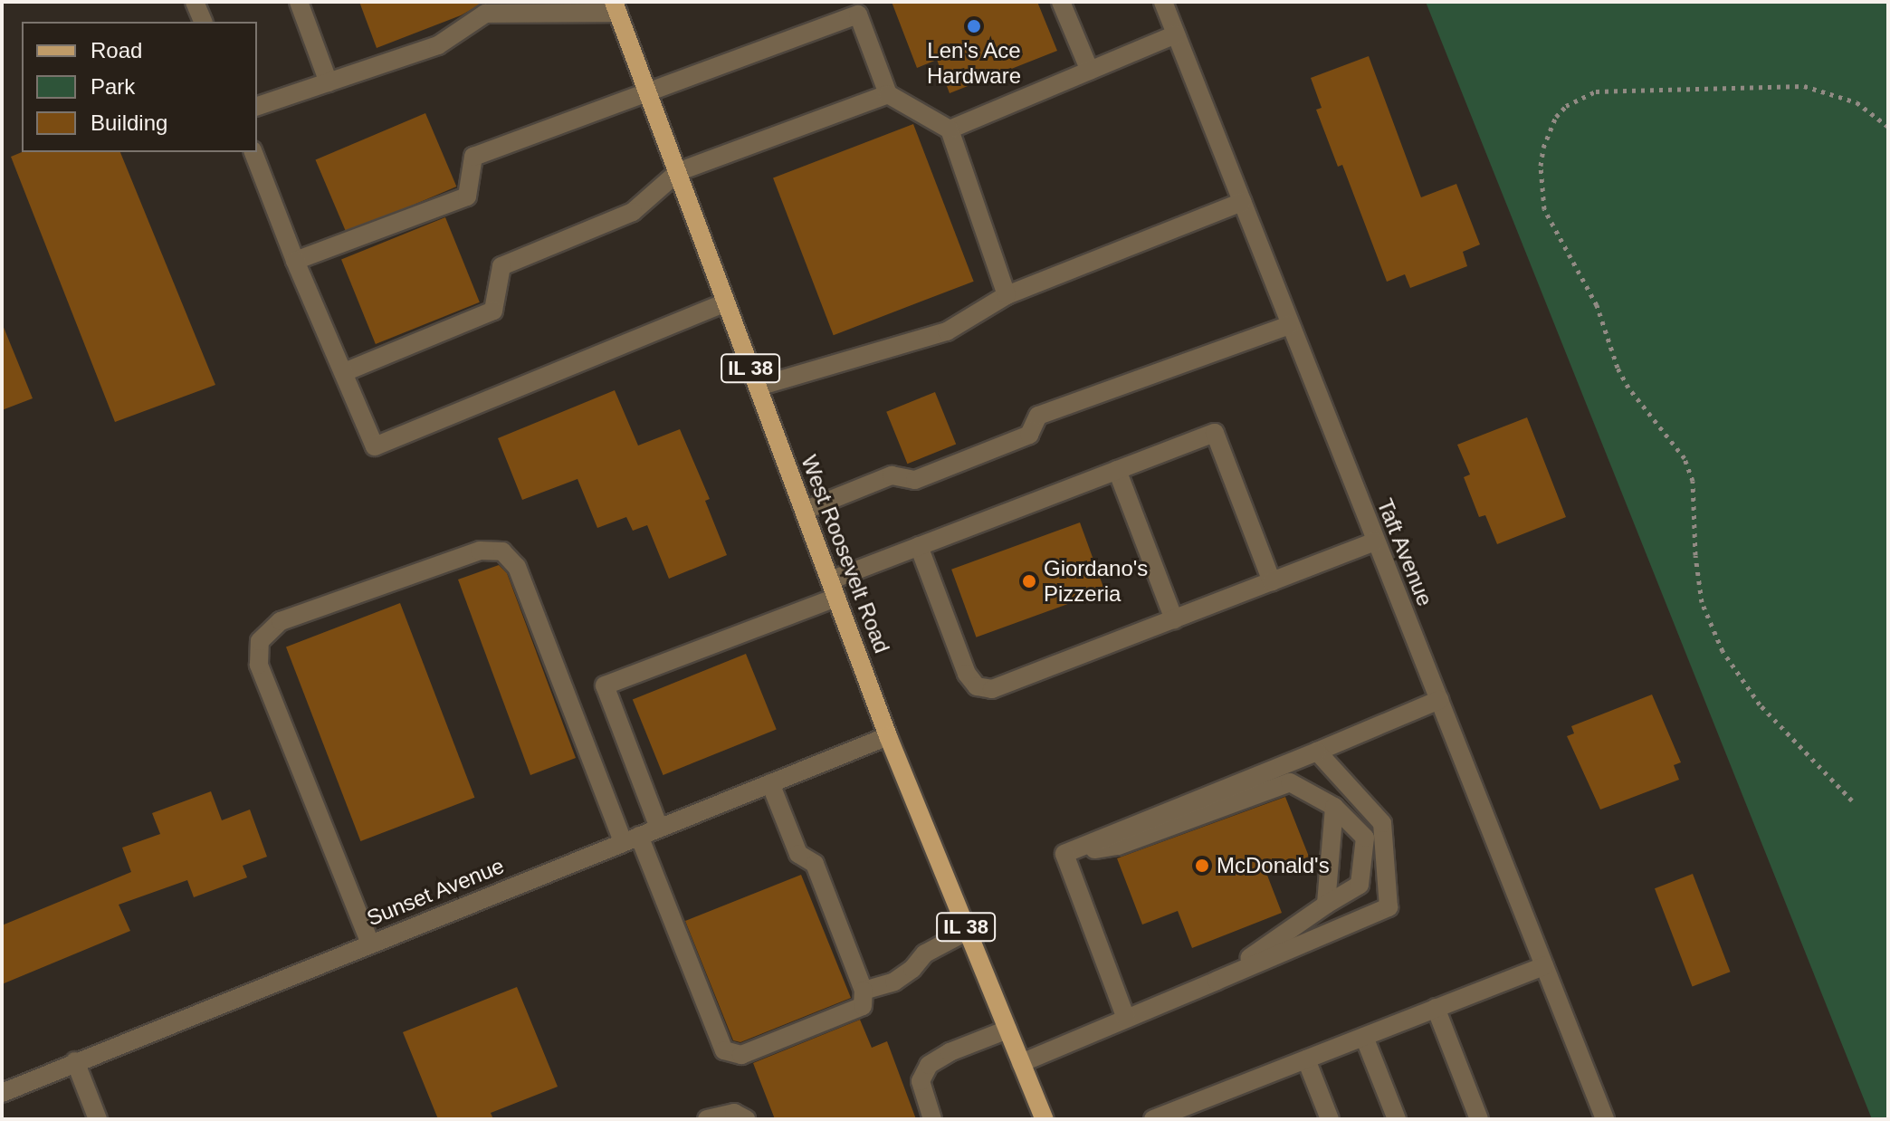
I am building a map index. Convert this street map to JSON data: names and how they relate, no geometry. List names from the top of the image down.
{
  "streets": {
    "main road": ["IL 38", "West Roosevelt Road"],
    "street": ["Taft Avenue", "Sunset Avenue"]
  },
  "crossings": [
    ["West Roosevelt Road", "Sunset Avenue"]
  ],
  "places": ["Len's Ace Hardware", "Giordano's Pizzeria", "McDonald's"],
  "legend": ["Road", "Park", "Building"]
}
